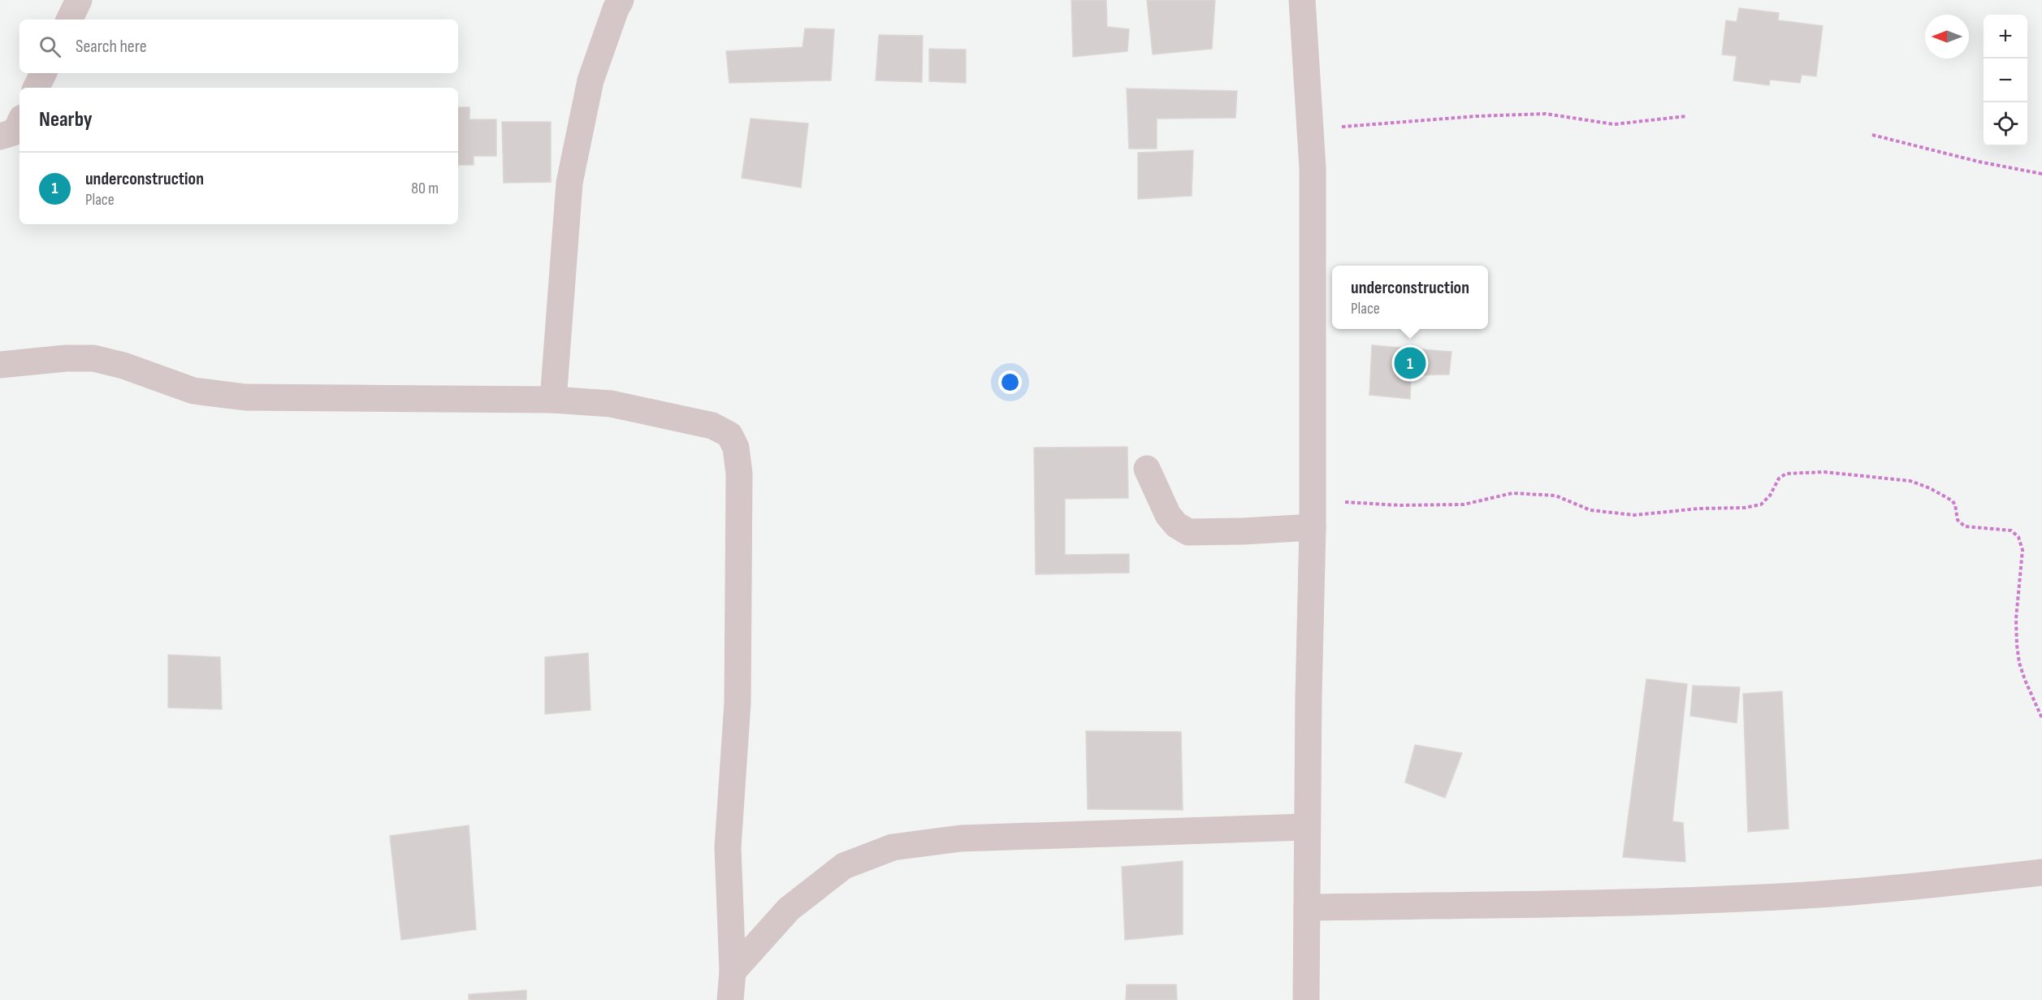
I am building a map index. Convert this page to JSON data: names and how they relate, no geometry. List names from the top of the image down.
{
  "north": "left",
  "page": {
    "map_buttons": ["+", "−"],
    "search": "Search here",
    "heading": "Nearby",
    "list": [
      {
        "mark": "1",
        "name": "underconstruction",
        "note": "Place",
        "value": "80 m"
      }
    ],
    "popup": ["underconstruction", "Place"],
    "pins": "1"
  }
}
